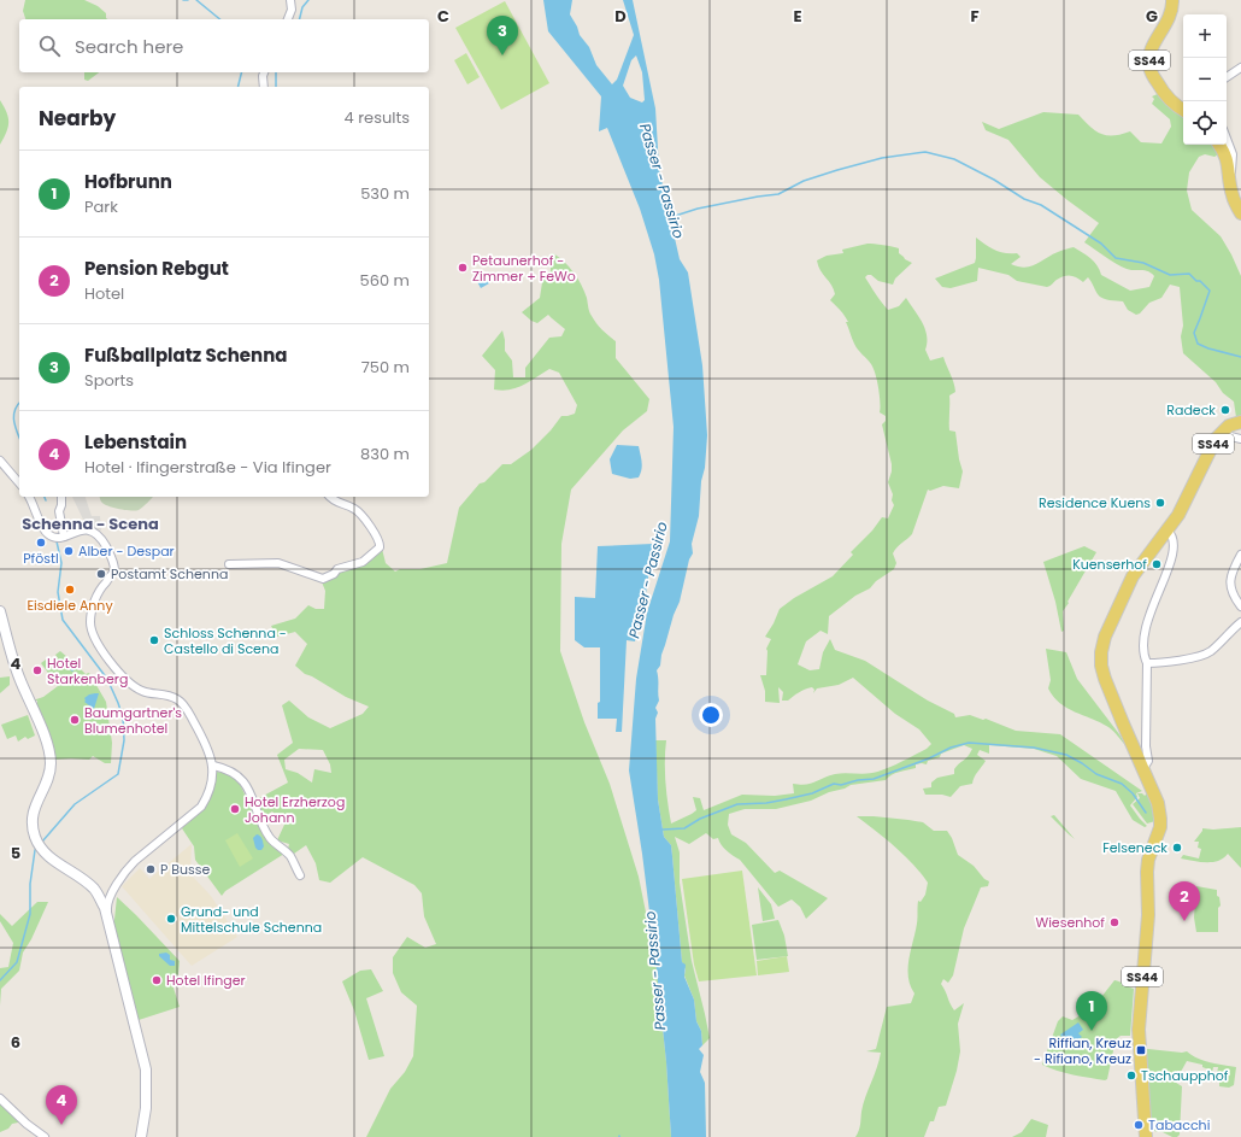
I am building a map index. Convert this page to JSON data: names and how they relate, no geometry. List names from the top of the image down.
{
  "streets": {
    "main road": ["SS44"]
  },
  "districts": ["Schenna - Scena"],
  "water": ["Passer - Passirio"],
  "places": {
    "other": [
      "Petaunerhof - Zimmer + FeWo",
      "Radeck",
      "Residence Kuens",
      "Pföstl",
      "Alber - Despar",
      "Kuenserhof",
      "Postamt Schenna",
      "Eisdiele Anny",
      "Schloss Schenna - Castello di Scena",
      "Hotel Starkenberg",
      "Baumgartner's Blumenhotel",
      "Hotel Erzherzog Johann",
      "Felseneck",
      "P Busse",
      "Grund- und Mittelschule Schenna",
      "Wiesenhof",
      "Hotel Ifinger",
      "Tschaupphof",
      "Tabacchi"
    ],
    "transit": ["Riffian, Kreuz - Rifiano, Kreuz"]
  },
  "page": {
    "map_buttons": ["+", "−"],
    "pins": [
      "3",
      "2",
      "1",
      "4"
    ],
    "search": "Search here",
    "heading": ["Nearby", "4 results"],
    "list": [
      {
        "mark": "1",
        "name": "Hofbrunn",
        "note": "Park",
        "value": "530 m"
      },
      {
        "mark": "2",
        "name": "Pension Rebgut",
        "note": "Hotel",
        "value": "560 m"
      },
      {
        "mark": "3",
        "name": "Fußballplatz Schenna",
        "note": "Sports",
        "value": "750 m"
      },
      {
        "mark": "4",
        "name": "Lebenstain",
        "note": "Hotel · Ifingerstraße - Via Ifinger",
        "value": "830 m"
      }
    ]
  },
  "grid": {
    "columns": [
      "C",
      "D",
      "E",
      "F",
      "G"
    ],
    "rows": ["4", "5", "6"]
  }
}
